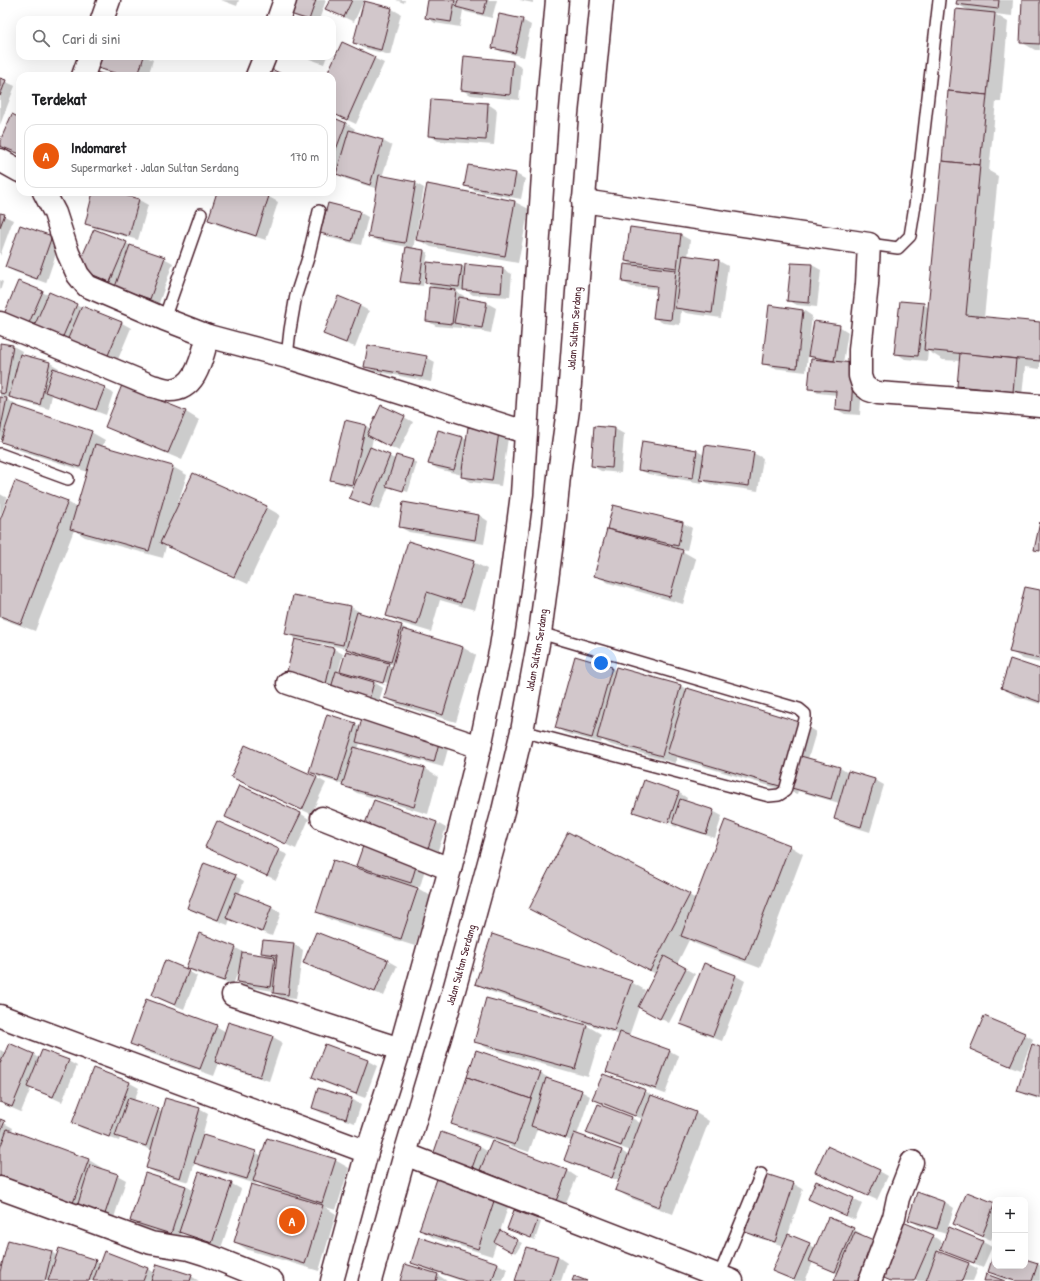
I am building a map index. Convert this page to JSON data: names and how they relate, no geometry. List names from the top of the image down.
{
  "streets": {
    "main road": ["Jalan Sultan Serdang"]
  },
  "page": {
    "search": "Cari di sini",
    "heading": "Terdekat",
    "list": [
      {
        "mark": "A",
        "name": "Indomaret",
        "note": "Supermarket · Jalan Sultan Serdang",
        "value": "170 m"
      }
    ],
    "map_buttons": ["+", "−"],
    "pins": "A"
  }
}
